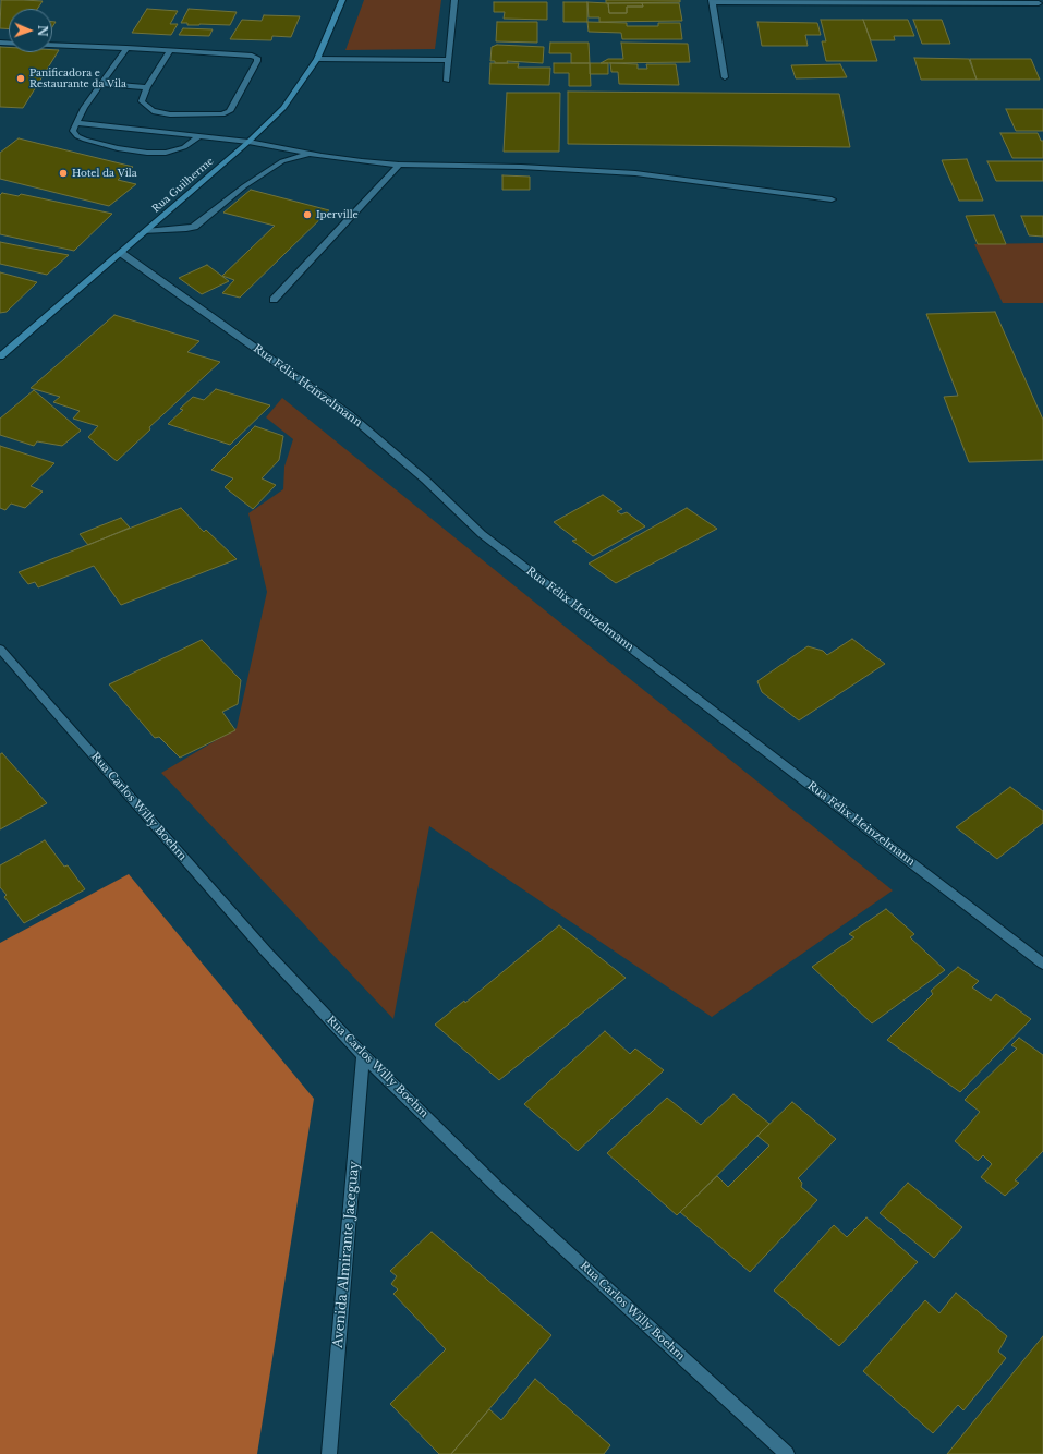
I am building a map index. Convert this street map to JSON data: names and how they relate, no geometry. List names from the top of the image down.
{
  "streets": {
    "main road": ["Rua Guilherme"],
    "street": ["Rua Félix Heinzelmann", "Rua Carlos Willy Boehm", "Avenida Almirante Jaceguay"]
  },
  "crossings": [
    ["Rua Guilherme", "Rua Félix Heinzelmann"],
    ["Rua Carlos Willy Boehm", "Avenida Almirante Jaceguay"]
  ],
  "places": ["Panificadora e Restaurante da Vila", "Hotel da Vila", "Iperville"],
  "north": "right"
}
